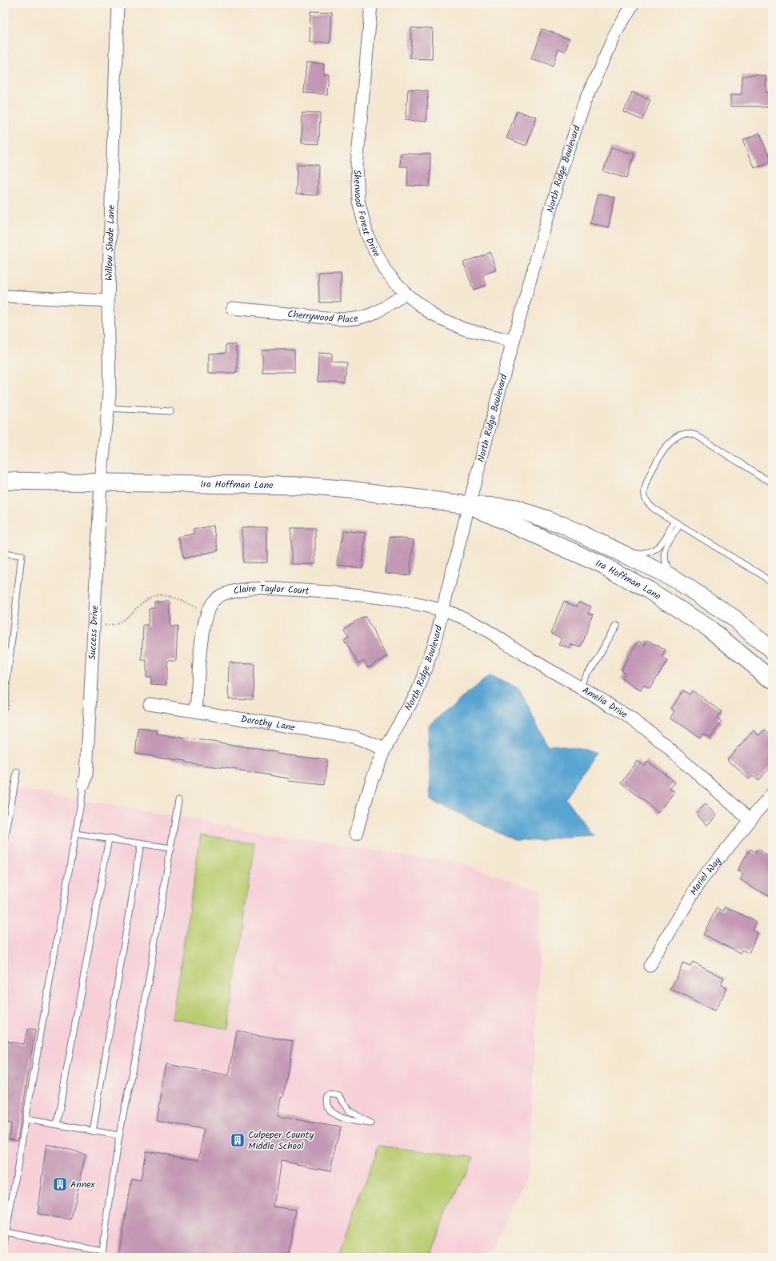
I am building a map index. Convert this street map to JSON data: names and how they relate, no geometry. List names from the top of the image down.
{
  "streets": {
    "main road": ["Ira Hoffman Lane"],
    "street": [
      "North Ridge Boulevard",
      "Sherwood Forest Drive",
      "Willow Shade Lane",
      "Cherrywood Place",
      "Claire Taylor Court",
      "Success Drive",
      "Amelia Drive",
      "Dorothy Lane",
      "Mariel Way"
    ]
  },
  "crossings": [
    ["North Ridge Boulevard", "Sherwood Forest Drive"],
    ["North Ridge Boulevard", "Ira Hoffman Lane"],
    ["North Ridge Boulevard", "Claire Taylor Court"],
    ["North Ridge Boulevard", "Amelia Drive"],
    ["North Ridge Boulevard", "Dorothy Lane"],
    ["Sherwood Forest Drive", "Cherrywood Place"],
    ["Willow Shade Lane", "Ira Hoffman Lane"],
    ["Willow Shade Lane", "Success Drive"],
    ["Ira Hoffman Lane", "Success Drive"],
    ["Claire Taylor Court", "Amelia Drive"],
    ["Claire Taylor Court", "Dorothy Lane"],
    ["Amelia Drive", "Mariel Way"]
  ],
  "places": {
    "building": ["Culpeper County Middle School", "Annex"]
  }
}
